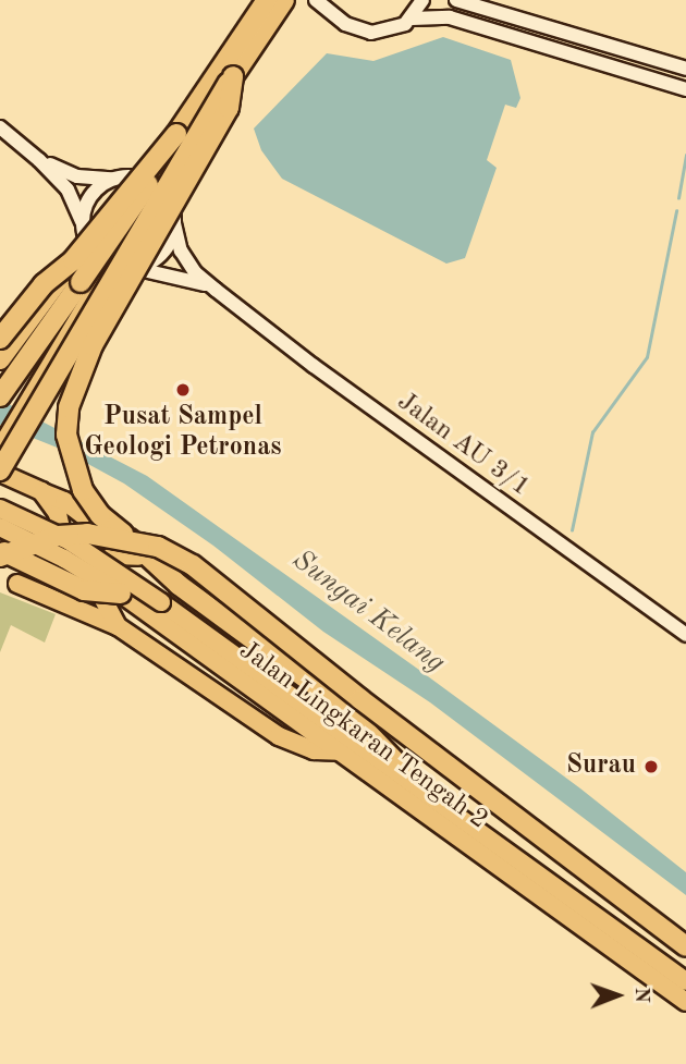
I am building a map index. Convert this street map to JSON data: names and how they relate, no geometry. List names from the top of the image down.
{
  "streets": {
    "highway": ["Jalan Lingkaran Tengah 2"],
    "main road": ["Jalan AU 3/1"]
  },
  "water": ["Sungai Kelang"],
  "places": ["Pusat Sampel Geologi Petronas", "Surau"],
  "north": "right"
}
